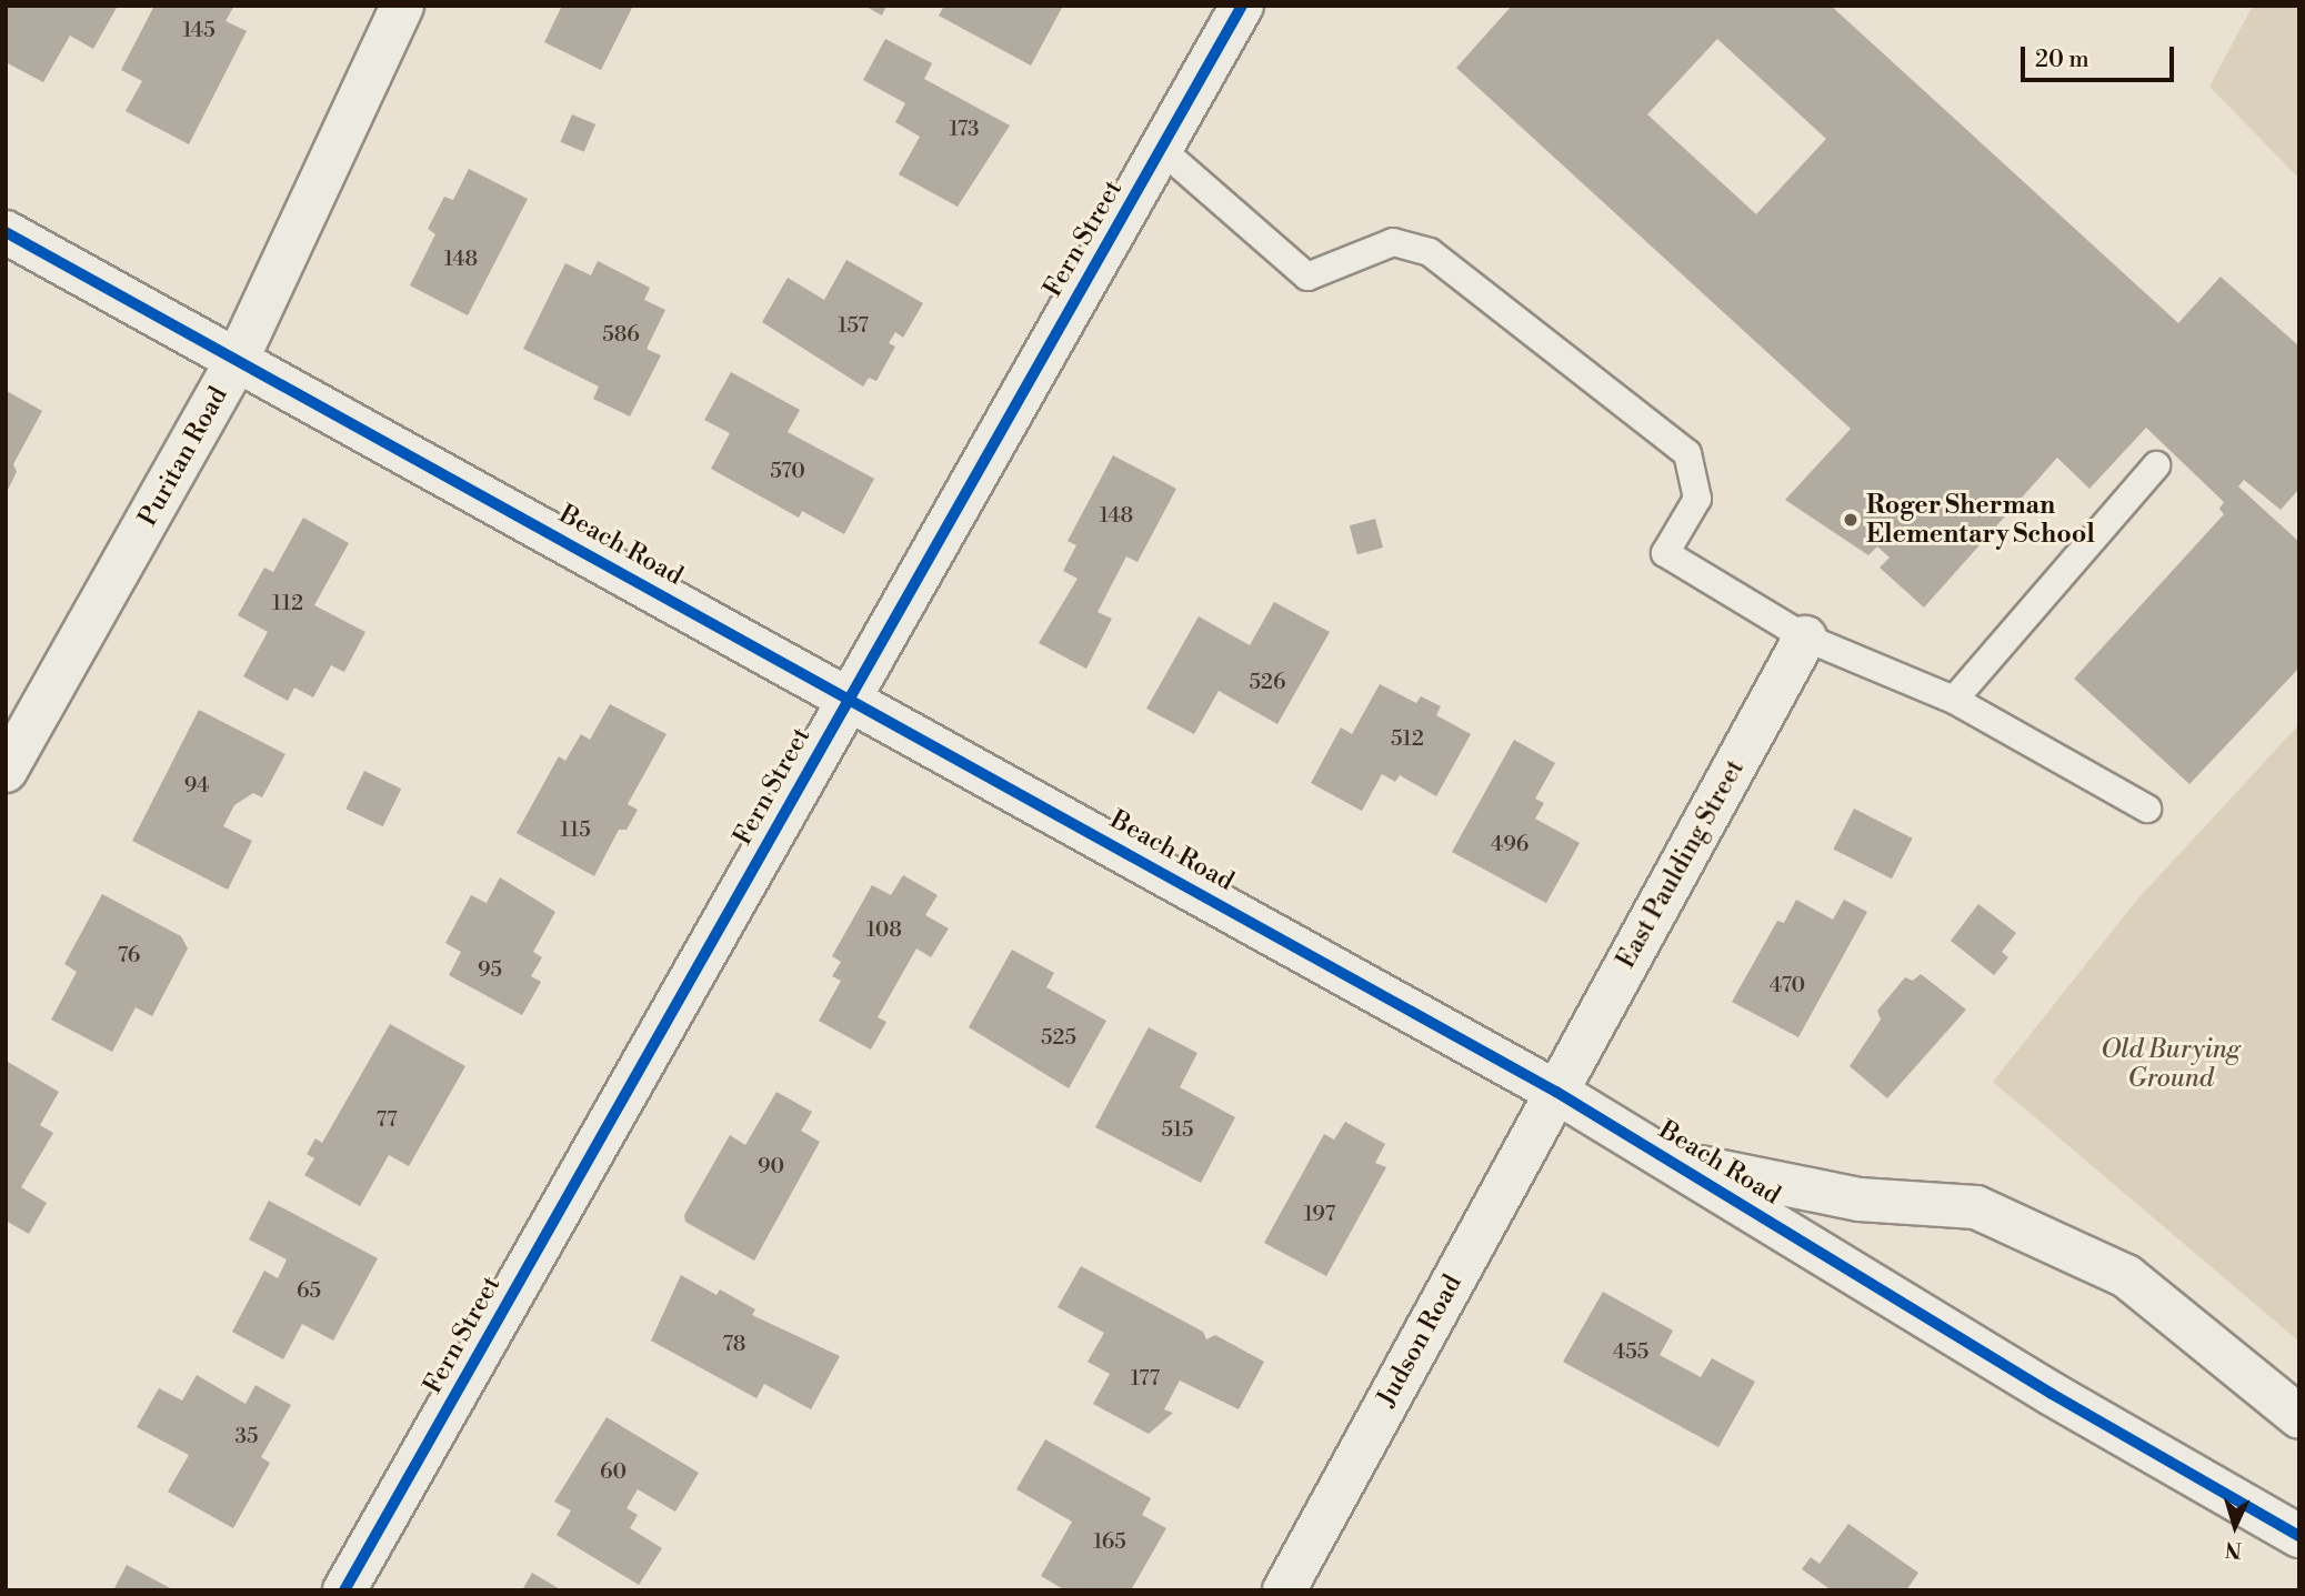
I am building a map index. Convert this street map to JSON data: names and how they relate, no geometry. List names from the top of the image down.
{
  "streets": {
    "street": [
      "Fern Street",
      "Puritan Road",
      "Beach Road",
      "East Paulding Street",
      "Judson Road"
    ]
  },
  "crossings": [
    ["Fern Street", "Beach Road"],
    ["Puritan Road", "Beach Road"],
    ["Beach Road", "East Paulding Street"],
    ["Beach Road", "Judson Road"],
    ["East Paulding Street", "Judson Road"]
  ],
  "parks": ["Old Burying Ground"],
  "places": ["Roger Sherman Elementary School"],
  "house_numbers": [
    "145",
    "173",
    "148",
    "157",
    "586",
    "570",
    "148",
    "112",
    "526",
    "512",
    "94",
    "115",
    "496",
    "108",
    "76",
    "95",
    "470",
    "525",
    "77",
    "515",
    "90",
    "197",
    "65",
    "78",
    "455",
    "177",
    "35",
    "60",
    "165"
  ],
  "scale_bar": "20 m",
  "north": "bottom"
}
